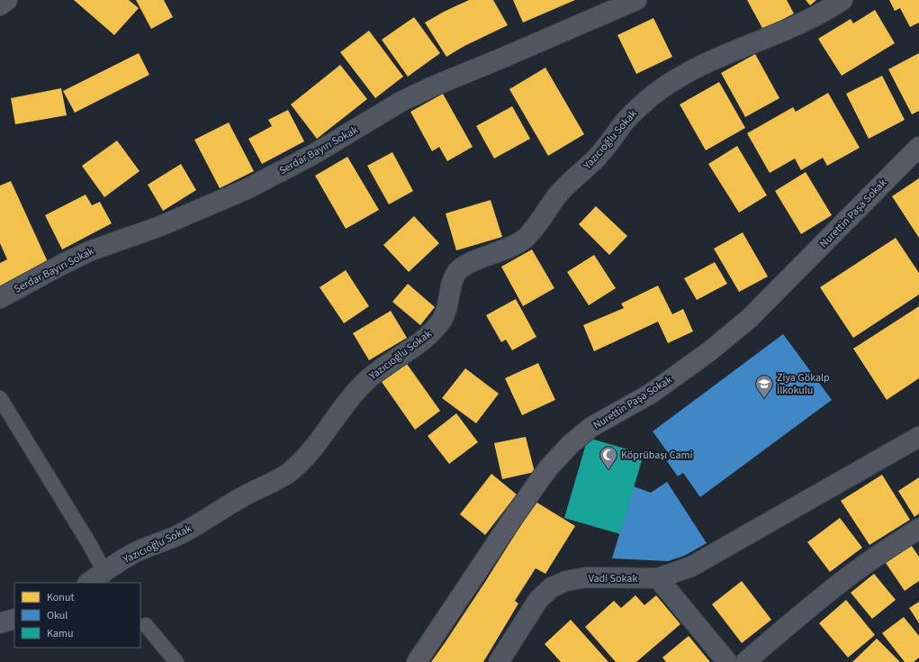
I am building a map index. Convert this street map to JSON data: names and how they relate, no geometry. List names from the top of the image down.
{
  "streets": {
    "street": [
      "Yazıcıoğlu Sokak",
      "Serdar Bayırı Sokak",
      "Nurettin Paşa Sokak",
      "Vadi Sokak"
    ]
  },
  "places": {
    "school or university": ["Ziya Gökalp İlkokulu"],
    "mosque": ["Köprübaşı Cami"]
  },
  "legend": ["Konut", "Okul", "Kamu"]
}
